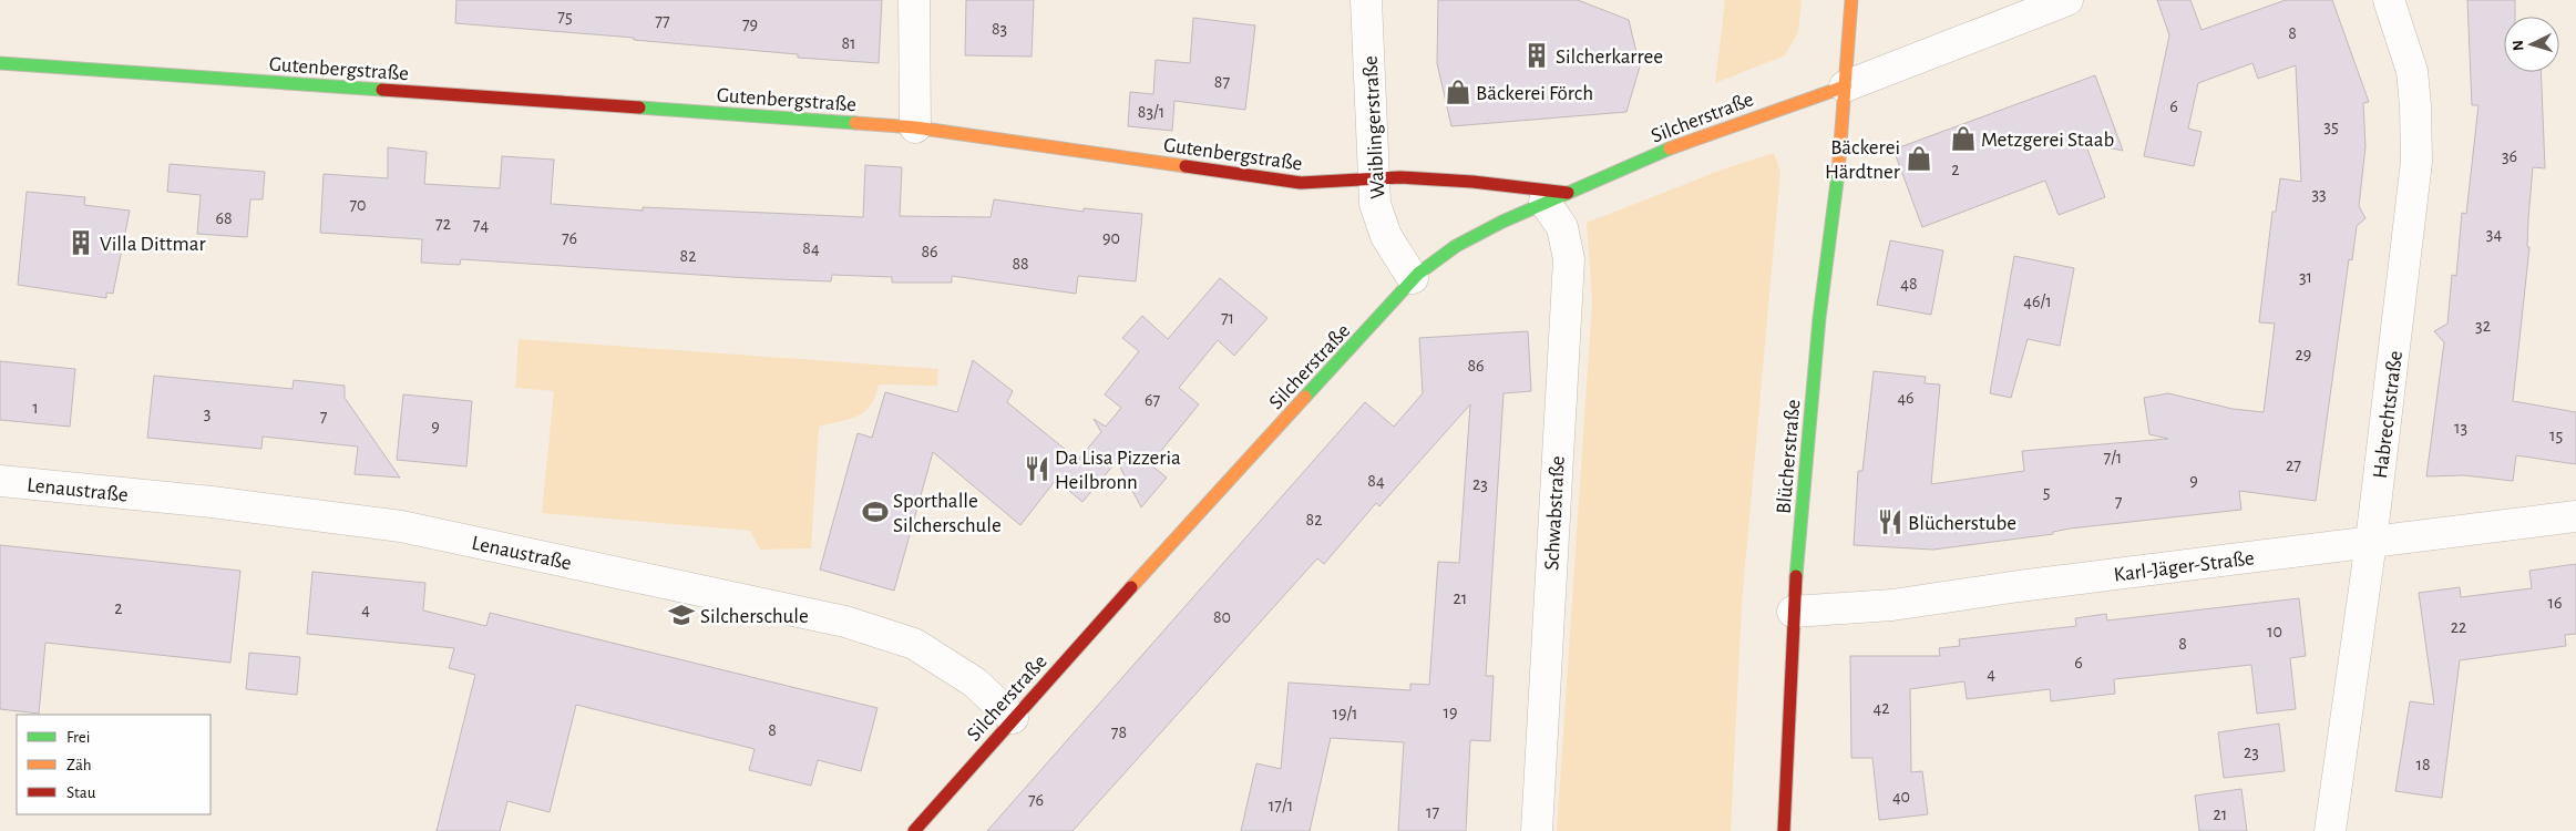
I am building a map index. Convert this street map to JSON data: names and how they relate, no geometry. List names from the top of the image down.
{
  "streets": {
    "street": [
      "Gutenbergstraße",
      "Silcherstraße",
      "Waiblingerstraße",
      "Habrechtstraße",
      "Blücherstraße",
      "Lenaustraße",
      "Schwabstraße",
      "Karl-Jäger-Straße"
    ]
  },
  "crossings": [
    ["Gutenbergstraße", "Silcherstraße"],
    ["Gutenbergstraße", "Waiblingerstraße"],
    ["Gutenbergstraße", "Schwabstraße"],
    ["Silcherstraße", "Waiblingerstraße"],
    ["Silcherstraße", "Blücherstraße"],
    ["Silcherstraße", "Lenaustraße"],
    ["Silcherstraße", "Schwabstraße"],
    ["Habrechtstraße", "Karl-Jäger-Straße"],
    ["Blücherstraße", "Karl-Jäger-Straße"]
  ],
  "places": {
    "building": ["Silcherkarree", "Villa Dittmar"],
    "shop": ["Bäckerei Förch", "Metzgerei Staab", "Bäckerei Härdtner"],
    "restaurant": ["Da Lisa Pizzeria Heilbronn", "Blücherstube"],
    "sports": ["Sporthalle Silcherschule"],
    "school or university": ["Silcherschule"]
  },
  "house_numbers": [
    "75",
    "77",
    "79",
    "83",
    "8",
    "81",
    "87",
    "6",
    "83/1",
    "35",
    "36",
    "2",
    "33",
    "70",
    "68",
    "72",
    "74",
    "34",
    "76",
    "90",
    "84",
    "86",
    "82",
    "88",
    "31",
    "48",
    "46/1",
    "71",
    "32",
    "29",
    "86",
    "46",
    "67",
    "1",
    "3",
    "7",
    "9",
    "13",
    "15",
    "7/1",
    "27",
    "84",
    "9",
    "23",
    "5",
    "7",
    "82",
    "21",
    "16",
    "2",
    "4",
    "80",
    "22",
    "10",
    "8",
    "6",
    "4",
    "42",
    "19",
    "19/1",
    "8",
    "78",
    "23",
    "18",
    "40",
    "76",
    "17/1",
    "17",
    "21"
  ],
  "legend": ["Frei", "Zäh", "Stau"],
  "north": "left"
}
